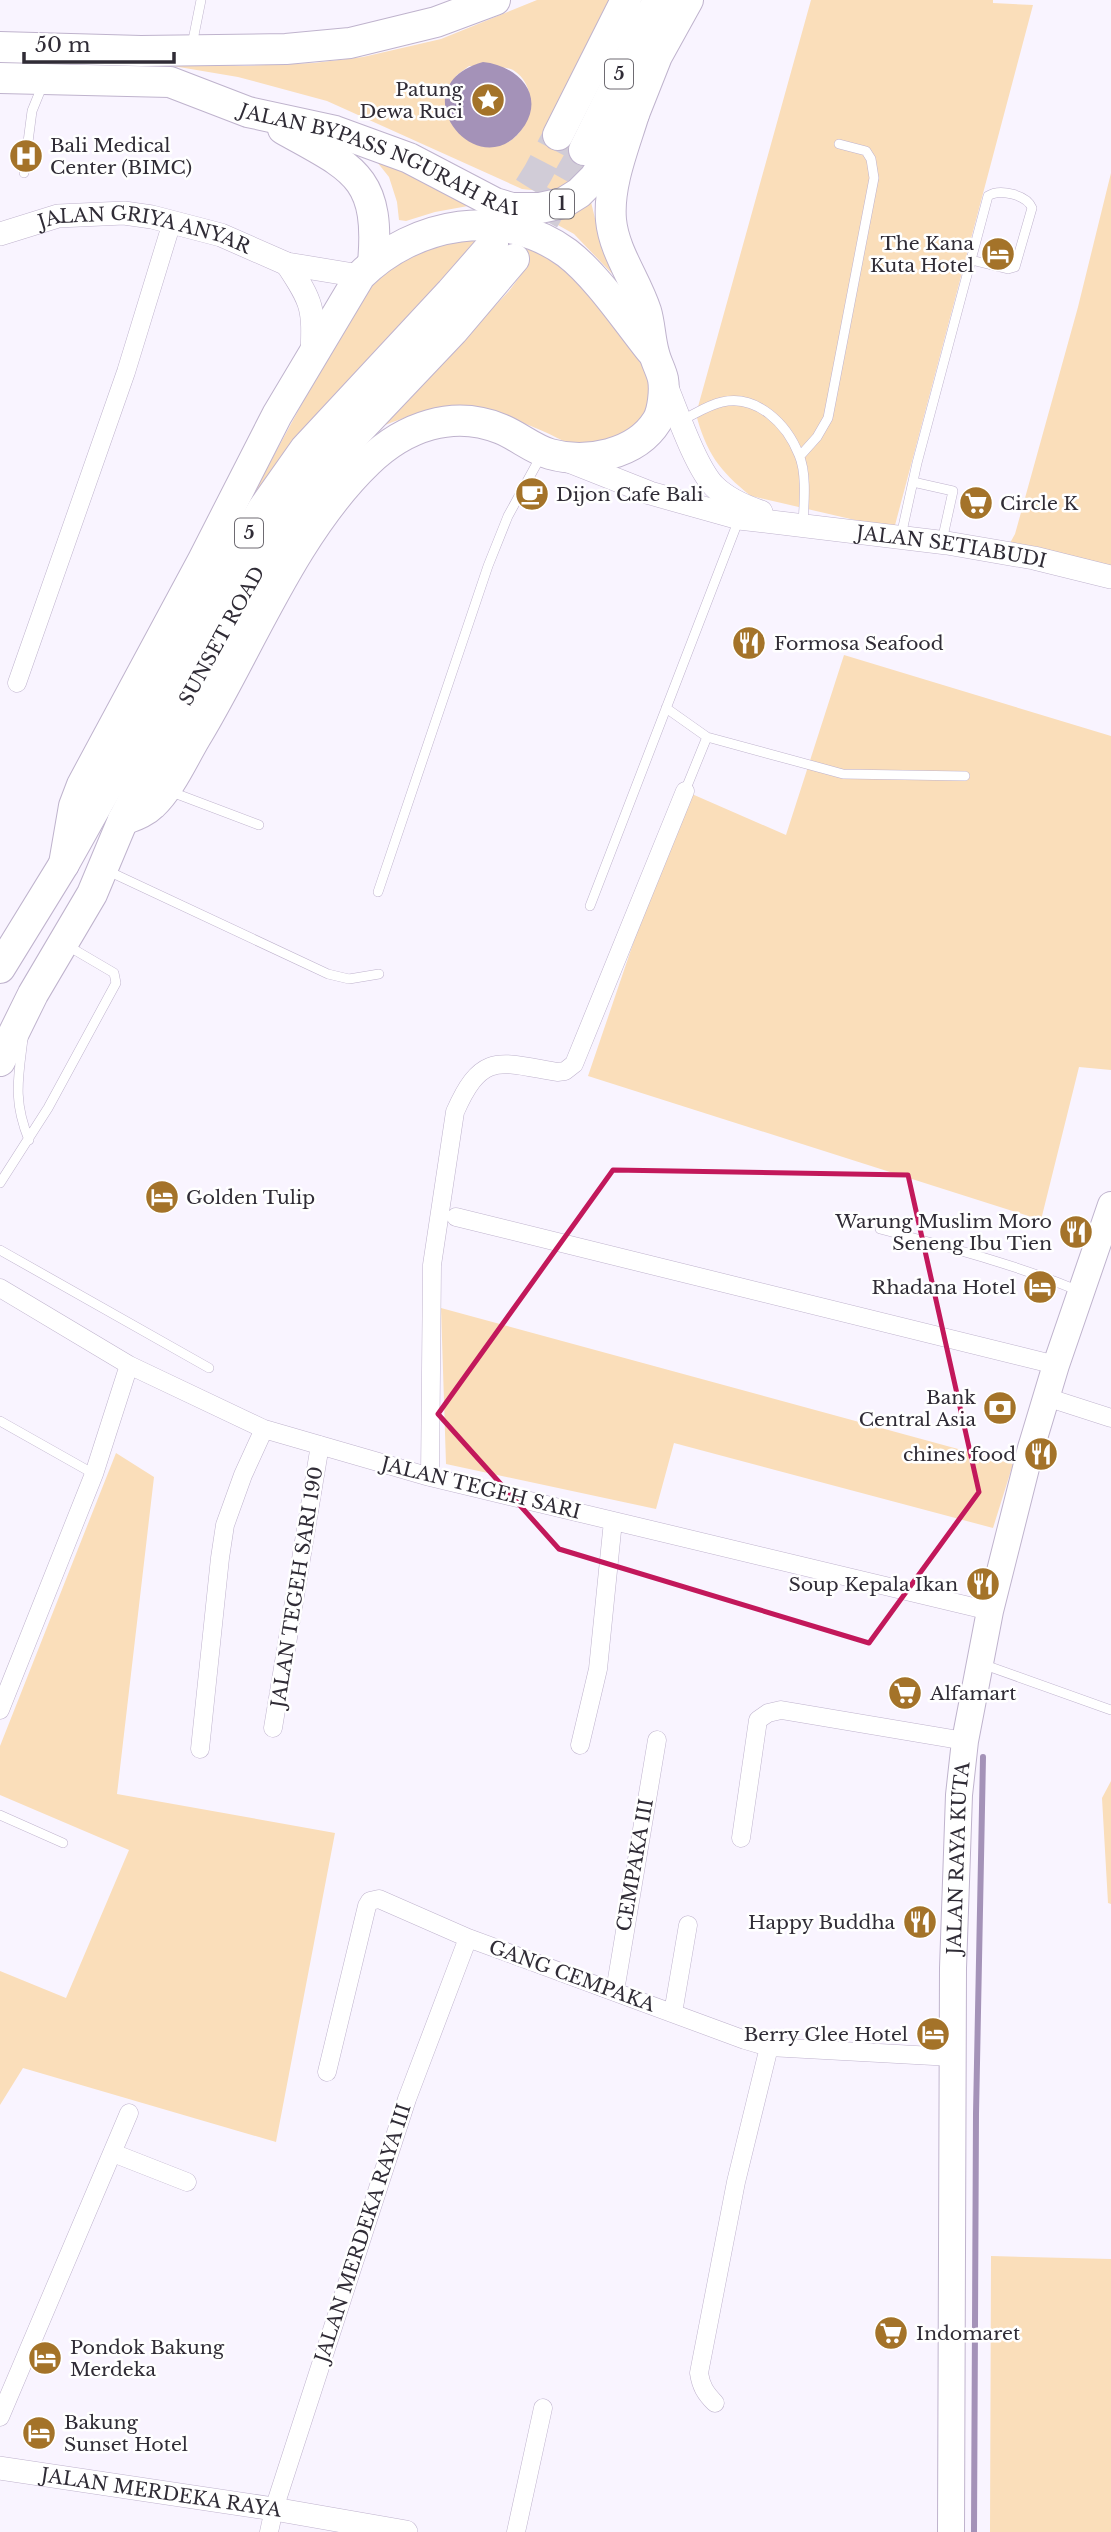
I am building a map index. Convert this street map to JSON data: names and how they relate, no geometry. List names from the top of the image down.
{
  "streets": {
    "highway": [
      "5",
      "JALAN BYPASS NGURAH RAI",
      "1",
      "SUNSET ROAD"
    ],
    "main road": ["JALAN RAYA KUTA"],
    "street": [
      "JALAN GRIYA ANYAR",
      "JALAN SETIABUDI",
      "JALAN TEGEH SARI",
      "JALAN TEGEH SARI 190",
      "CEMPAKA III",
      "GANG CEMPAKA",
      "JALAN MERDEKA RAYA III",
      "JALAN MERDEKA RAYA"
    ]
  },
  "crossings": [
    ["JALAN TEGEH SARI", "JALAN TEGEH SARI 190"],
    ["JALAN TEGEH SARI", "JALAN RAYA KUTA"],
    ["JALAN RAYA KUTA", "GANG CEMPAKA"],
    ["CEMPAKA III", "GANG CEMPAKA"],
    ["GANG CEMPAKA", "JALAN MERDEKA RAYA III"],
    ["JALAN MERDEKA RAYA III", "JALAN MERDEKA RAYA"]
  ],
  "places": {
    "place": ["Patung Dewa Ruci"],
    "hospital": ["Bali Medical Center (BIMC)"],
    "hotel": [
      "The Kana Kuta Hotel",
      "Golden Tulip",
      "Rhadana Hotel",
      "Berry Glee Hotel",
      "Pondok Bakung Merdeka",
      "Bakung Sunset Hotel"
    ],
    "cafe": ["Dijon Cafe Bali"],
    "supermarket": ["Circle K", "Alfamart", "Indomaret"],
    "restaurant": [
      "Formosa Seafood",
      "Warung Muslim Moro Seneng Ibu Tien",
      "chines food",
      "Soup Kepala Ikan",
      "Happy Buddha"
    ],
    "bank": ["Bank Central Asia"]
  },
  "scale_bar": "50 m"
}
